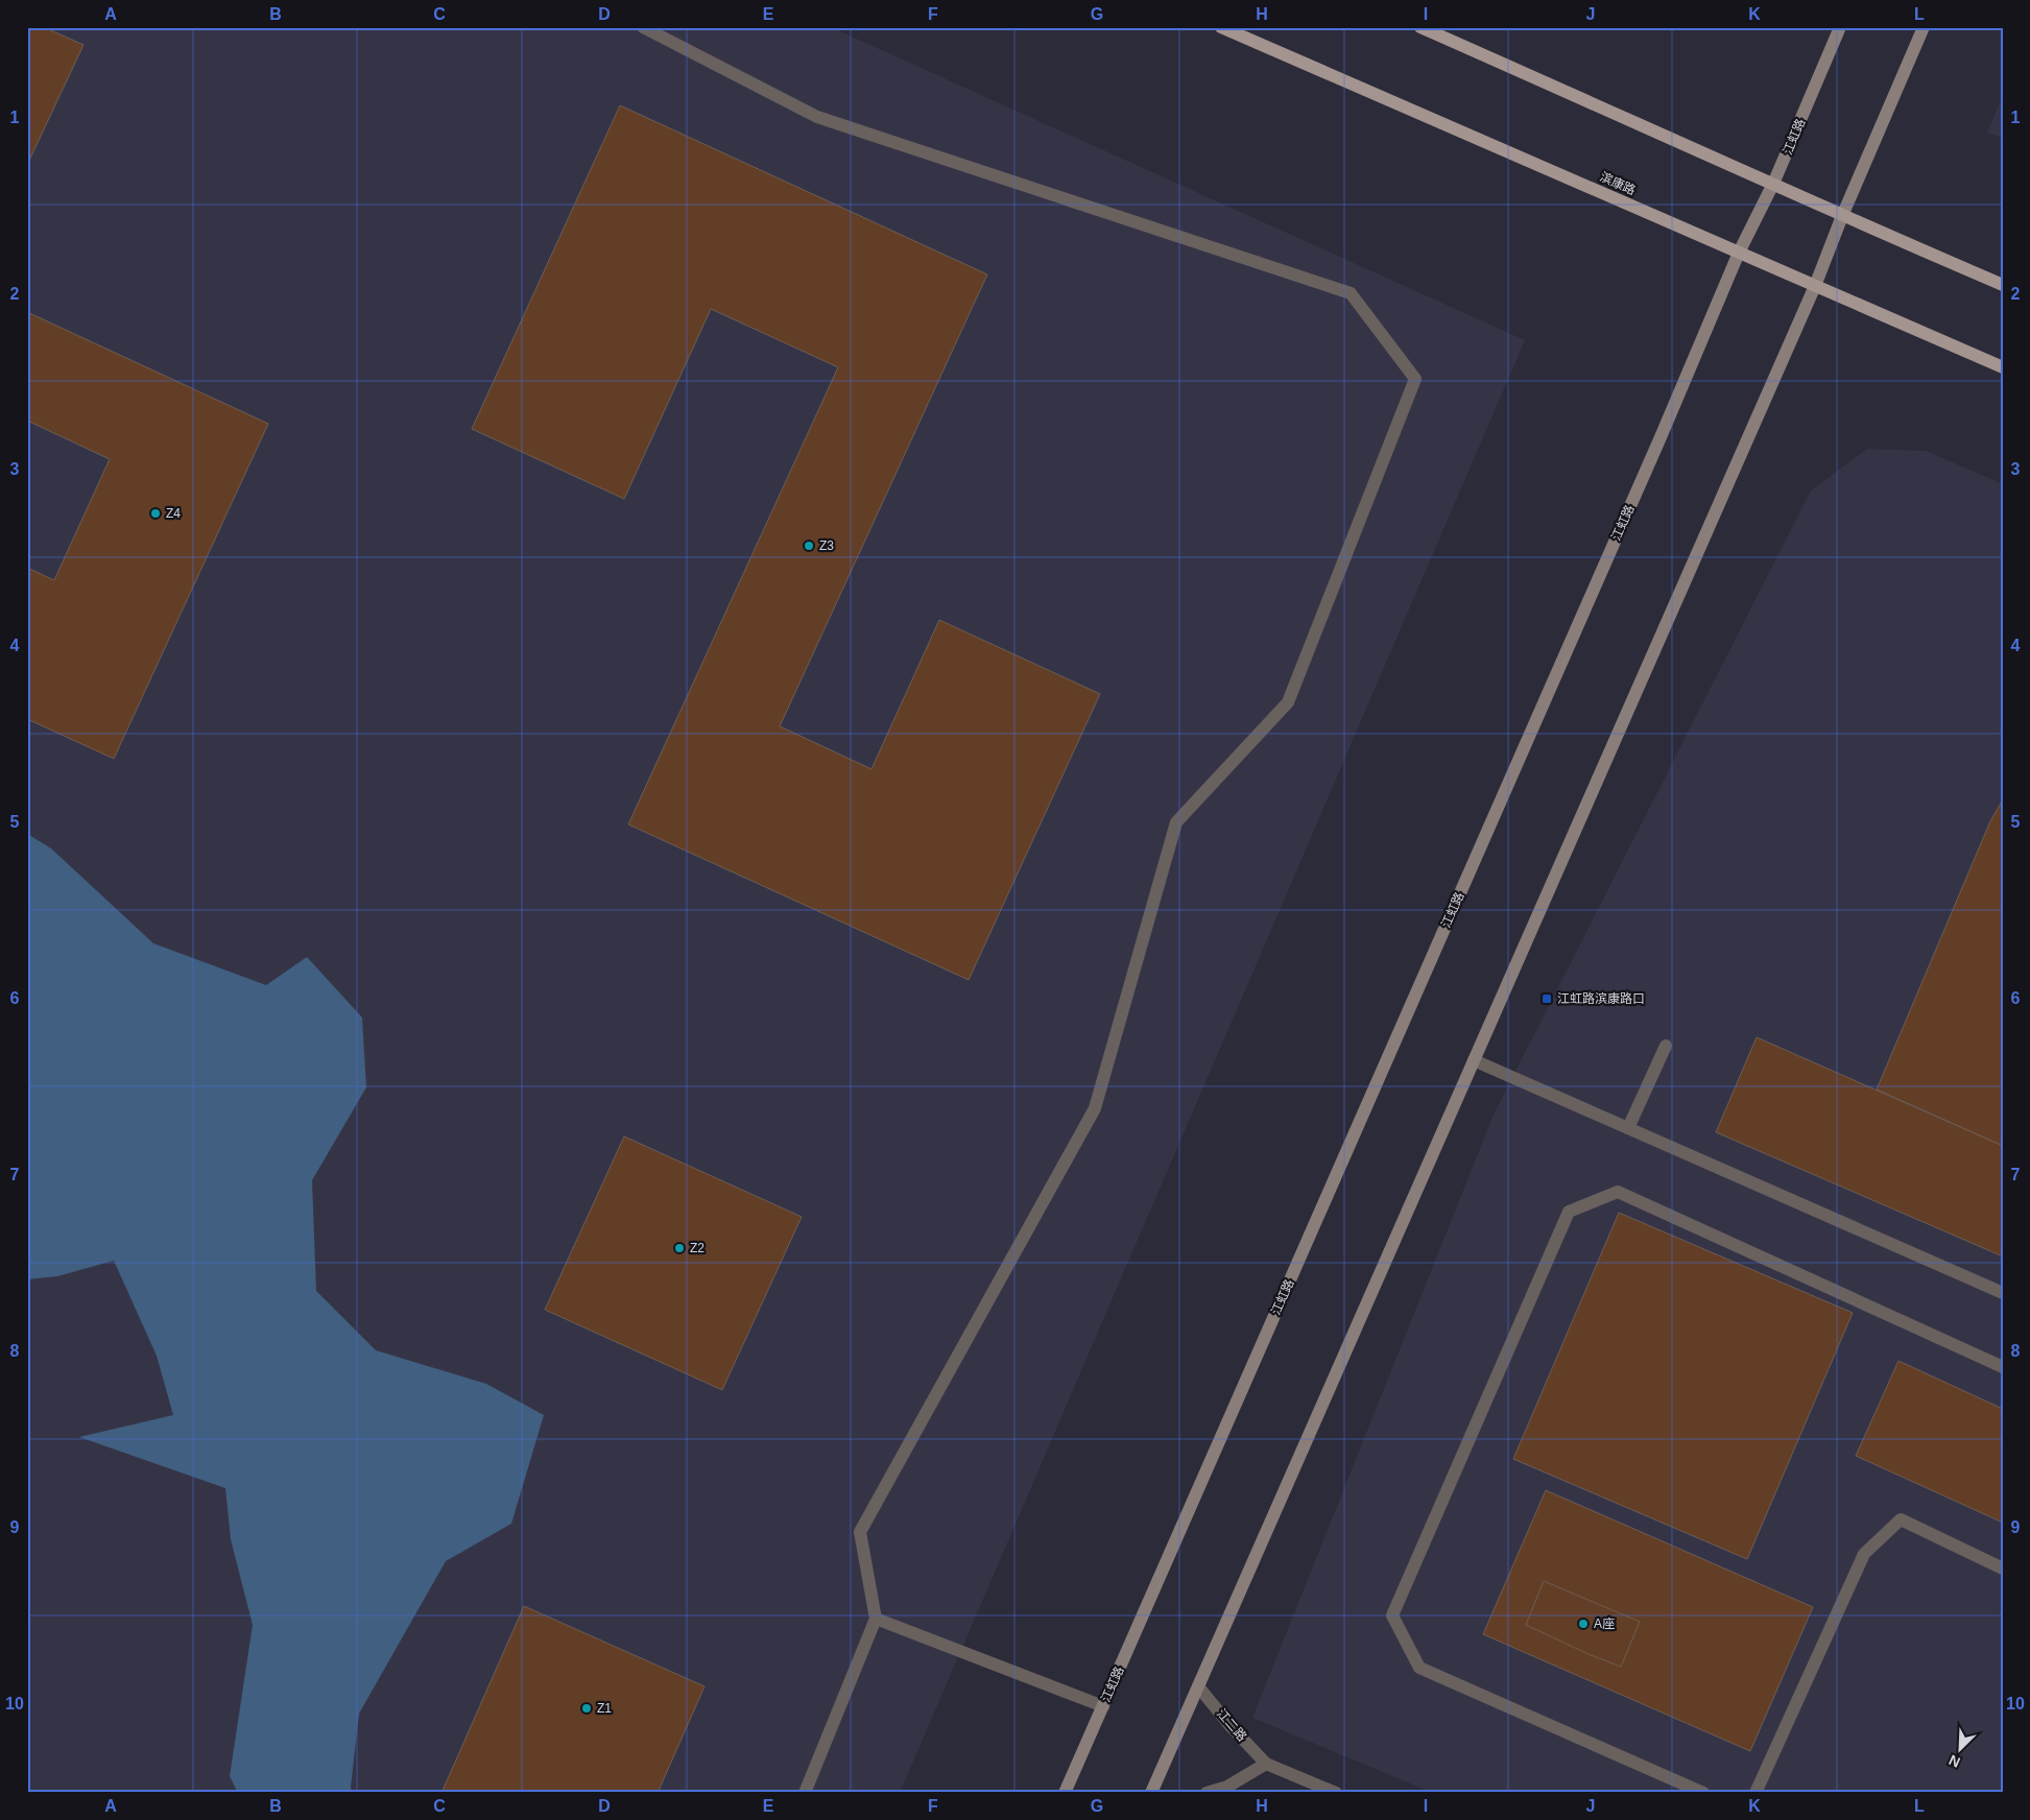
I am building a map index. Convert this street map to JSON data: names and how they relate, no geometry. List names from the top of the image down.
{
  "streets": {
    "main road": ["江虹路", "滨康路"],
    "street": ["江二路"]
  },
  "crossings": [
    ["江虹路", "滨康路"]
  ],
  "places": {
    "other": [
      "Z4",
      "Z3",
      "Z2",
      "A座",
      "Z1"
    ],
    "transit": ["江虹路滨康路口"]
  },
  "north": "bottom left",
  "grid": {
    "columns": [
      "A",
      "B",
      "C",
      "D",
      "E",
      "F",
      "G",
      "H",
      "I",
      "J",
      "K",
      "L"
    ],
    "rows": [
      "1",
      "2",
      "3",
      "4",
      "5",
      "6",
      "7",
      "8",
      "9",
      "10"
    ]
  }
}
